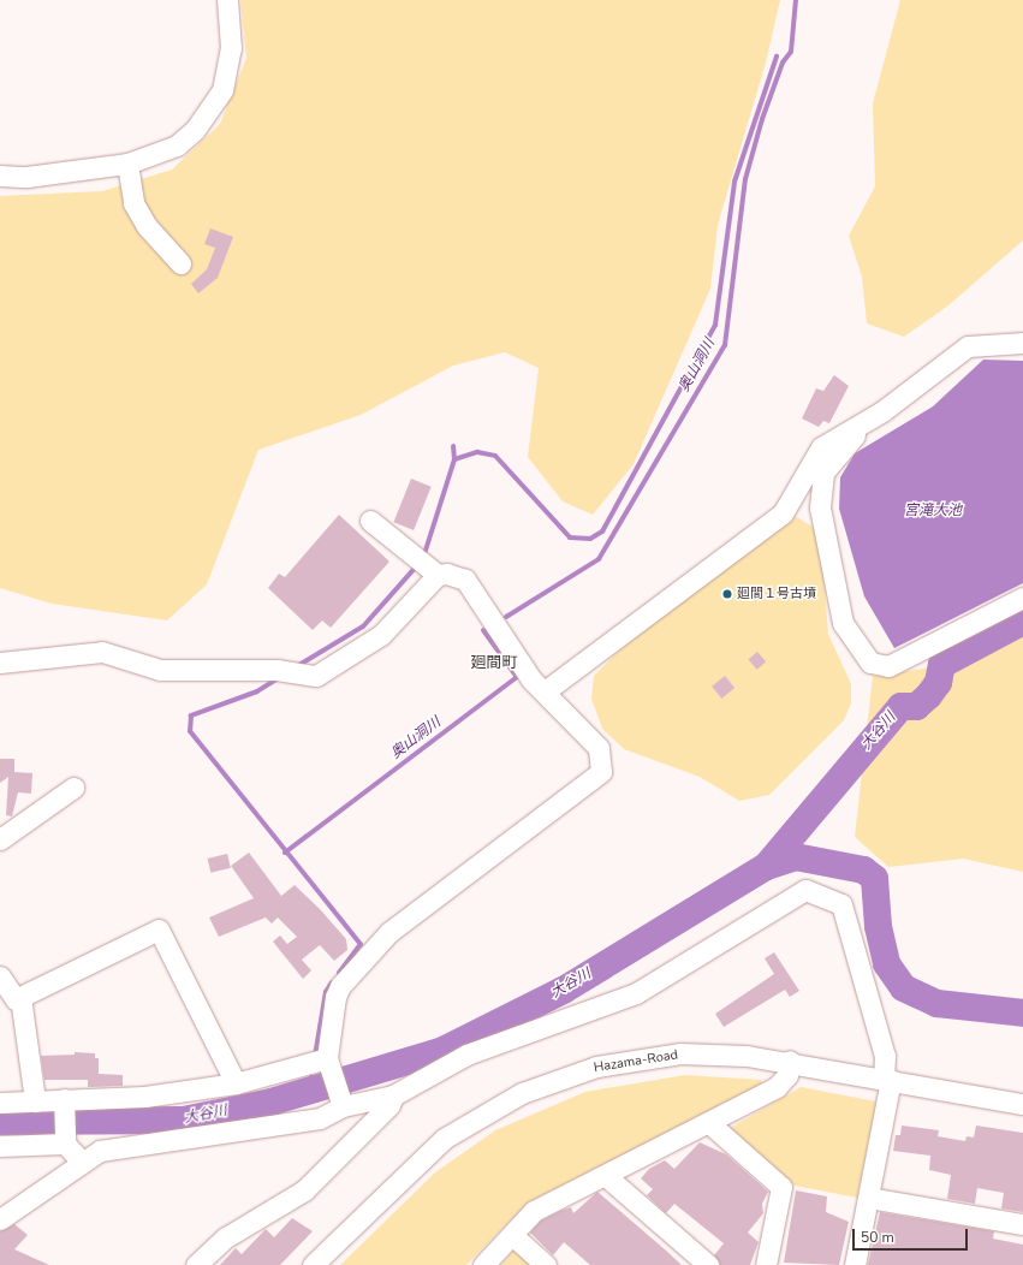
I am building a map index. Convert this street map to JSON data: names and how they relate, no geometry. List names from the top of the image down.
{
  "streets": {
    "street": ["Hazama-Road"]
  },
  "districts": ["廻間町"],
  "water": ["奥山洞川", "宮滝大池", "大谷川"],
  "places": ["廻間１号古墳"],
  "scale_bar": "50 m"
}
